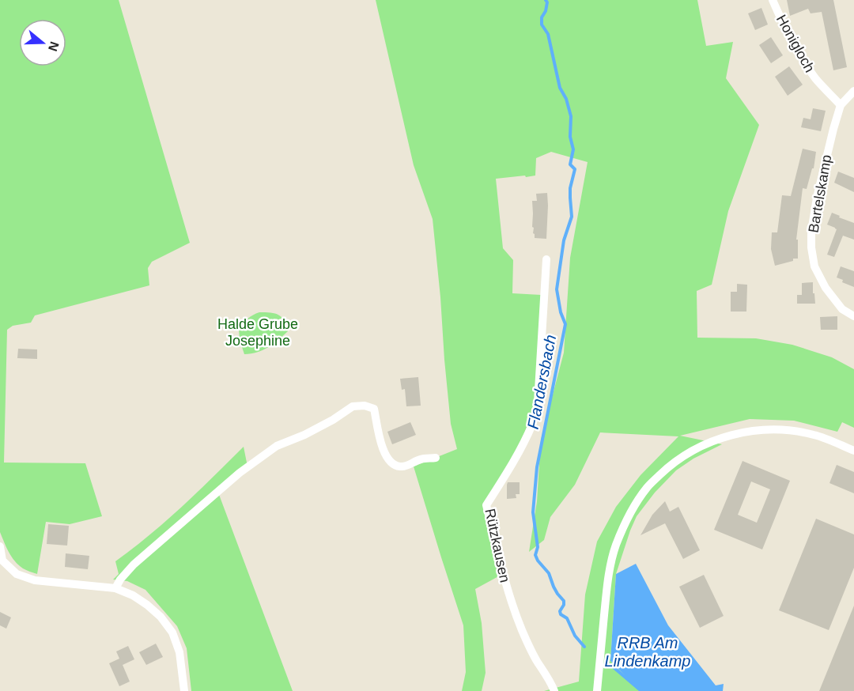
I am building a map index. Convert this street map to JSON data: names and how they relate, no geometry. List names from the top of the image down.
{
  "streets": {
    "street": ["Honigloch", "Bartelskamp", "Rützkausen"]
  },
  "crossings": [
    ["Honigloch", "Bartelskamp"]
  ],
  "water": ["Flandersbach", "RRB Am Lindenkamp"],
  "parks": ["Halde Grube Josephine"],
  "north": "right"
}
